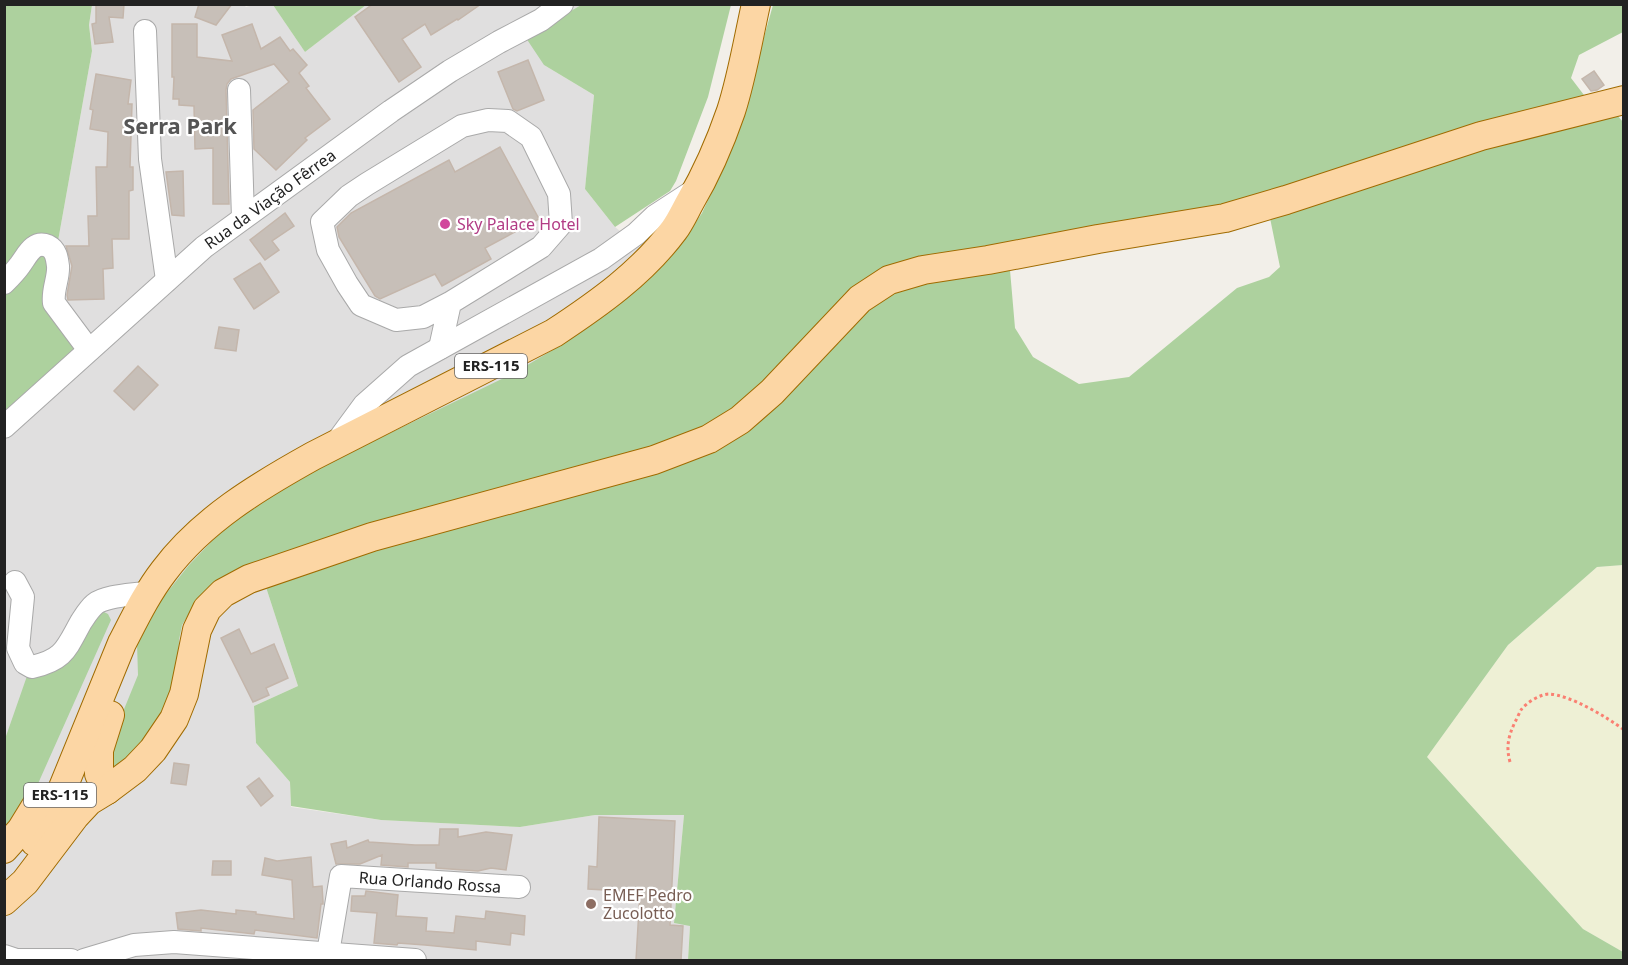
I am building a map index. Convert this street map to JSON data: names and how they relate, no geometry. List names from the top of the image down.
{
  "streets": {
    "main road": ["ERS-115"],
    "street": ["Rua da Viação Fêrrea", "Rua Orlando Rossa"]
  },
  "districts": ["Serra Park"],
  "places": ["Sky Palace Hotel", "EMEF Pedro Zucolotto"]
}
